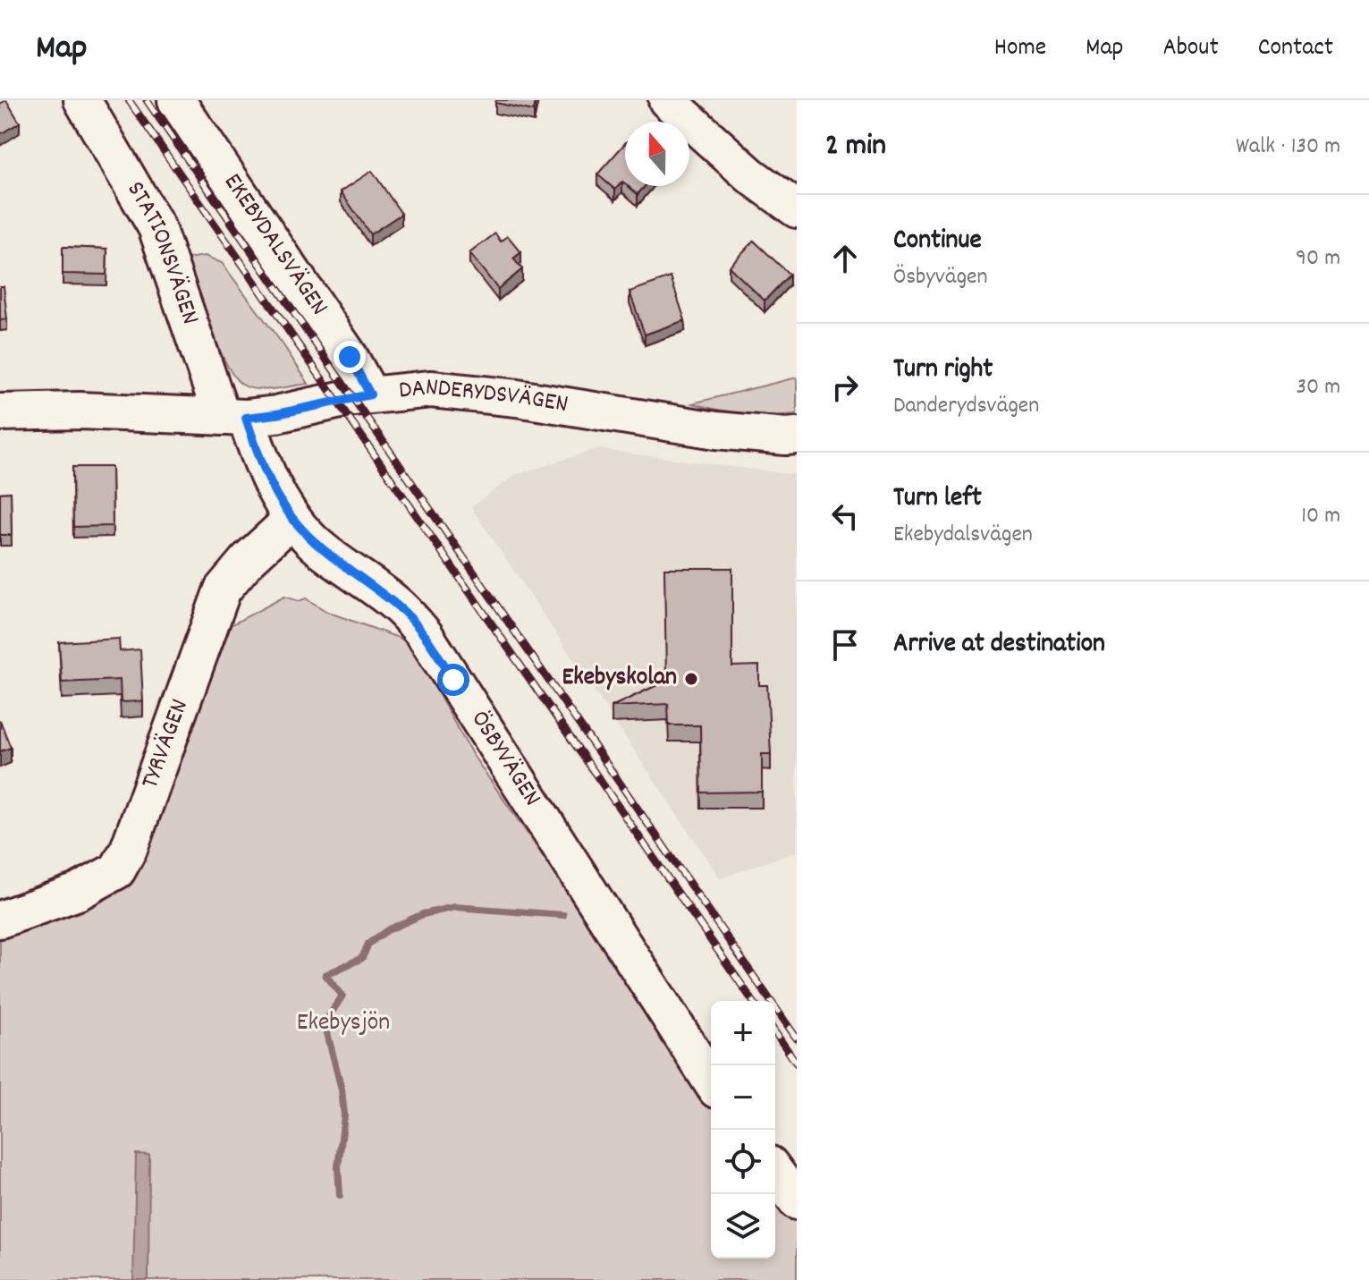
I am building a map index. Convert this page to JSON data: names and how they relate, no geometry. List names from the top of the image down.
{
  "streets": {
    "street": [
      "EKEBYDALSVÄGEN",
      "STATIONSVÄGEN",
      "DANDERYDSVÄGEN",
      "TYRVÄGEN",
      "ÖSBYVÄGEN"
    ]
  },
  "crossings": [
    ["EKEBYDALSVÄGEN", "DANDERYDSVÄGEN"],
    ["STATIONSVÄGEN", "DANDERYDSVÄGEN"],
    ["STATIONSVÄGEN", "ÖSBYVÄGEN"],
    ["DANDERYDSVÄGEN", "ÖSBYVÄGEN"],
    ["TYRVÄGEN", "ÖSBYVÄGEN"]
  ],
  "parks": ["Ekebysjön"],
  "places": ["Ekebyskolan"],
  "north": "top",
  "page": {
    "header": "Map",
    "nav": [
      "Home",
      "Map",
      "About",
      "Contact"
    ],
    "heading": ["2 min", "Walk · 130 m"],
    "list": [
      ["Continue", "Ösbyvägen", "90 m"],
      ["Turn right", "Danderydsvägen", "30 m"],
      ["Turn left", "Ekebydalsvägen", "10 m"],
      "Arrive at destination"
    ],
    "map_buttons": ["+", "−"]
  }
}
